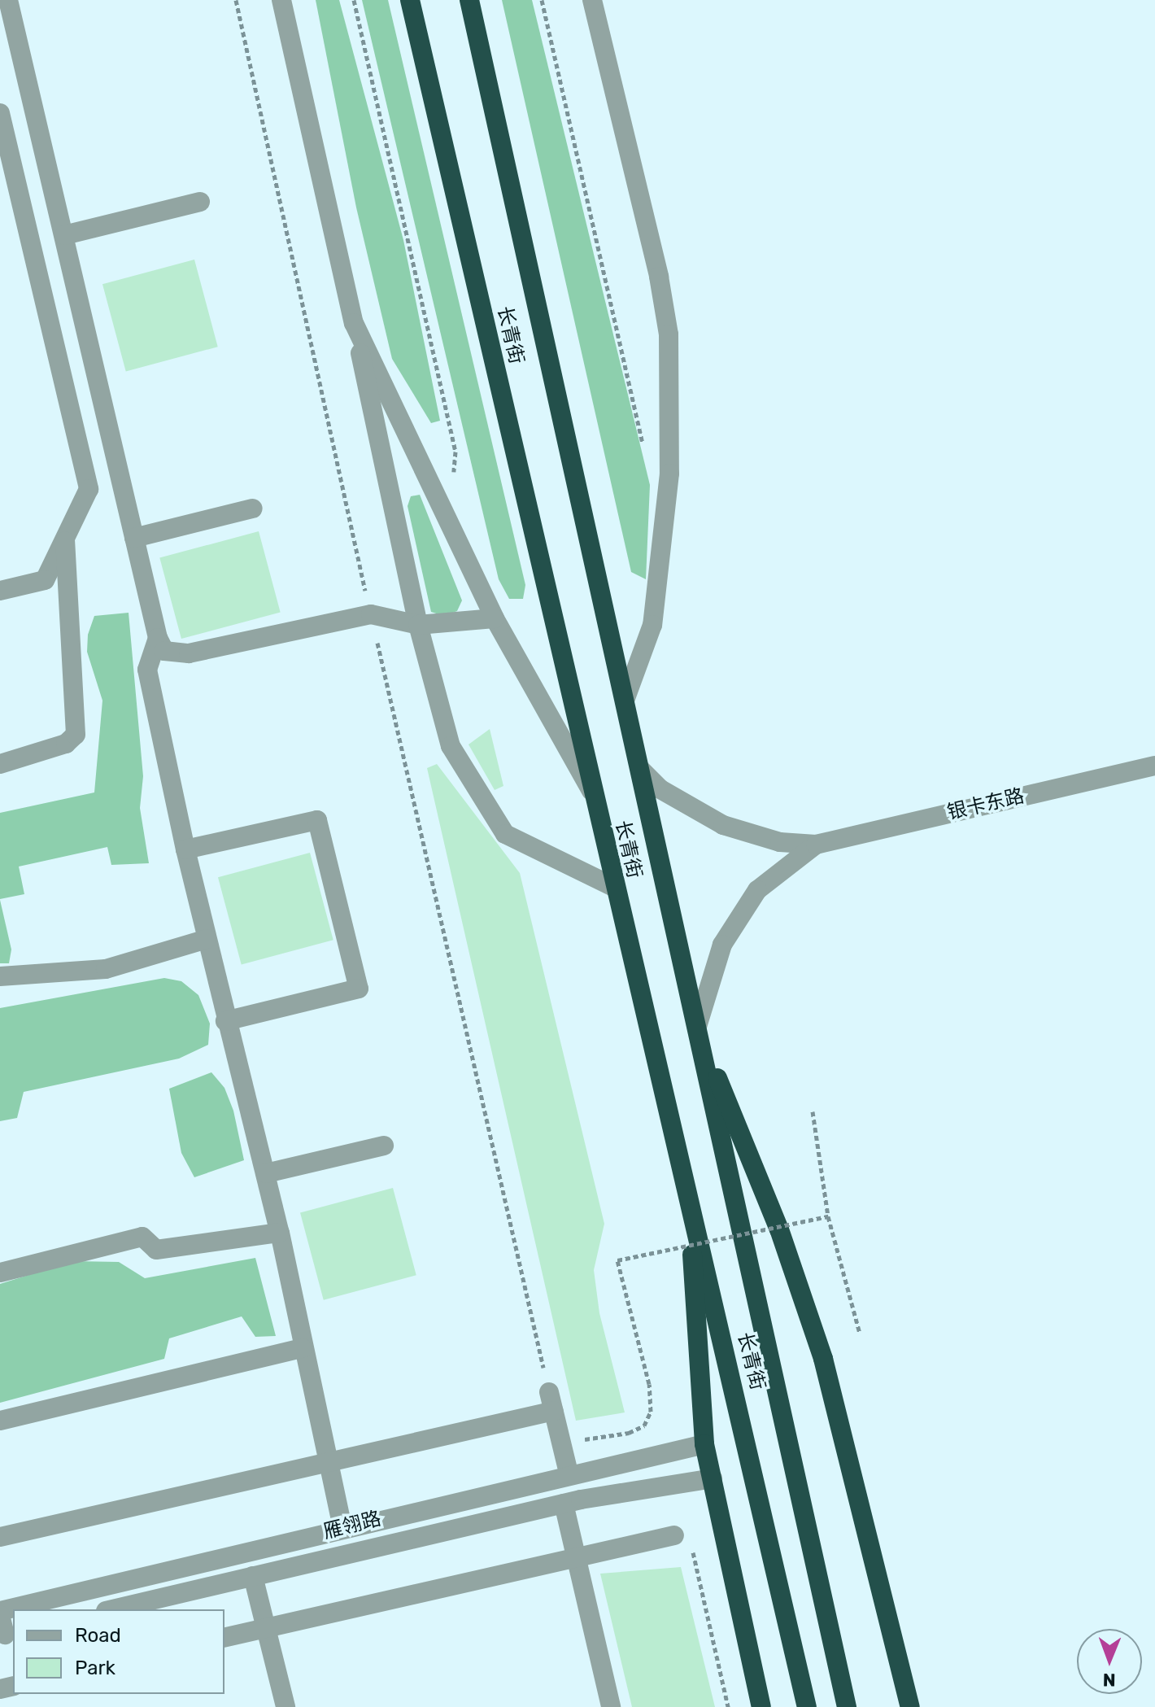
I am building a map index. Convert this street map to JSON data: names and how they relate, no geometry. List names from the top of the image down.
{
  "streets": {
    "highway": ["长青街"],
    "street": ["银卡东路", "雁翎路"]
  },
  "legend": ["Road", "Park"],
  "north": "bottom"
}
